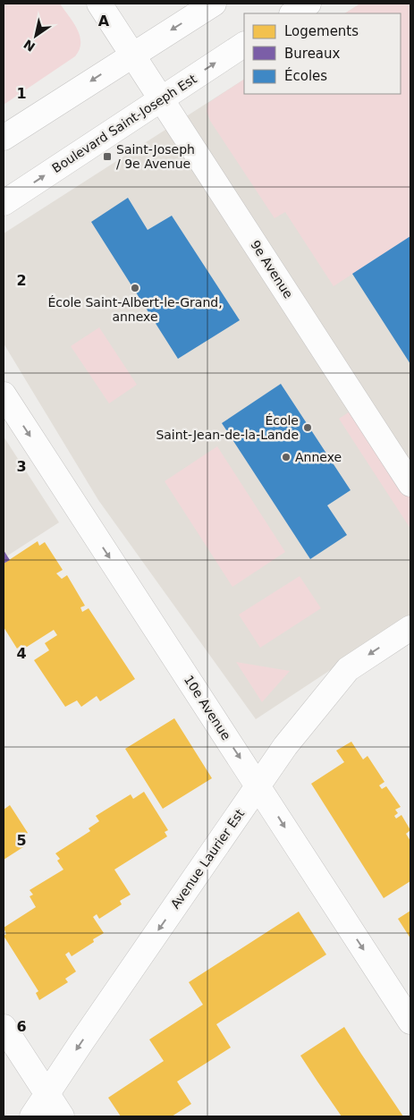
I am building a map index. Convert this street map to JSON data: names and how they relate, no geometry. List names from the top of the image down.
{
  "streets": {
    "street": [
      "Boulevard Saint-Joseph Est",
      "9e Avenue",
      "10e Avenue",
      "Avenue Laurier Est"
    ]
  },
  "crossings": [
    ["Boulevard Saint-Joseph Est", "9e Avenue"],
    ["10e Avenue", "Avenue Laurier Est"]
  ],
  "one_way": ["10e Avenue", "Avenue Laurier Est"],
  "places": {
    "transit": ["Saint-Joseph / 9e Avenue"],
    "other": ["École Saint-Albert-le-Grand, annexe", "École Saint-Jean-de-la-Lande", "Annexe"]
  },
  "legend": ["Logements", "Bureaux", "Écoles"],
  "north": "bottom left",
  "grid": {
    "columns": ["A"],
    "rows": [
      "1",
      "2",
      "3",
      "4",
      "5",
      "6"
    ]
  }
}
